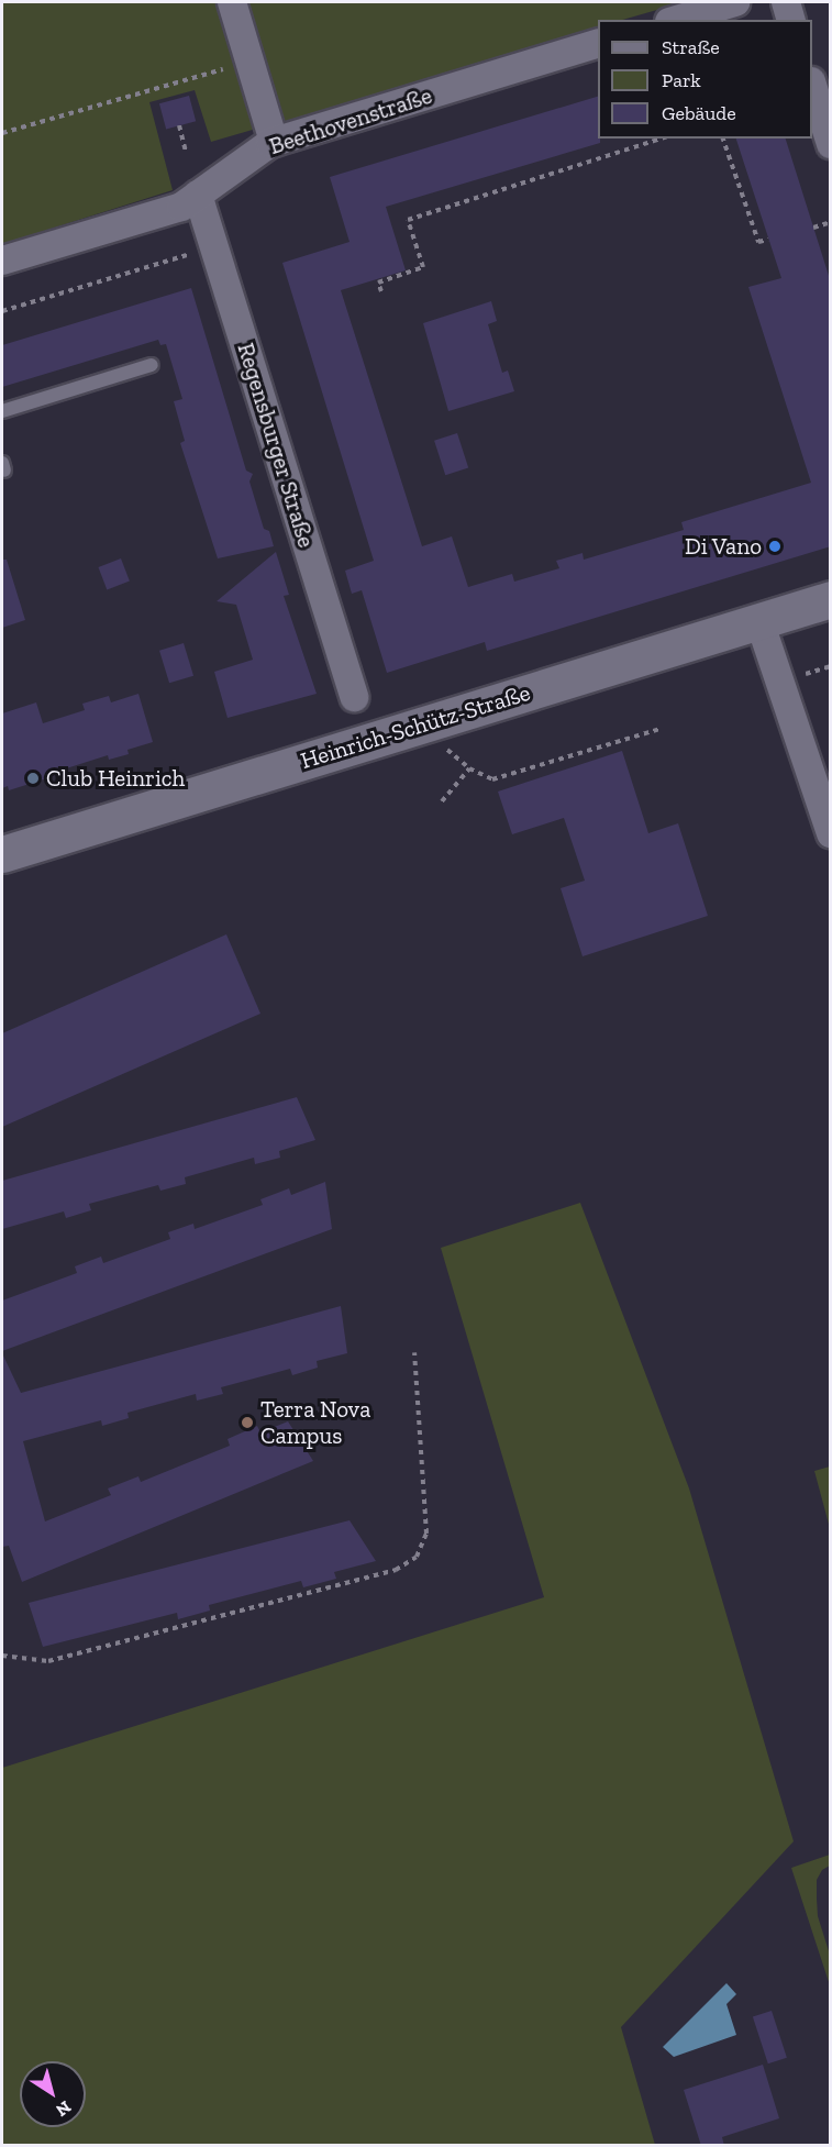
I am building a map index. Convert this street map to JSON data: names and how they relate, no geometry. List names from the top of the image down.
{
  "streets": {
    "main road": ["Heinrich-Schütz-Straße"],
    "street": ["Beethovenstraße", "Regensburger Straße"]
  },
  "crossings": [
    ["Beethovenstraße", "Regensburger Straße"]
  ],
  "places": ["Di Vano", "Club Heinrich", "Terra Nova Campus"],
  "legend": ["Straße", "Park", "Gebäude"],
  "north": "bottom right"
}
